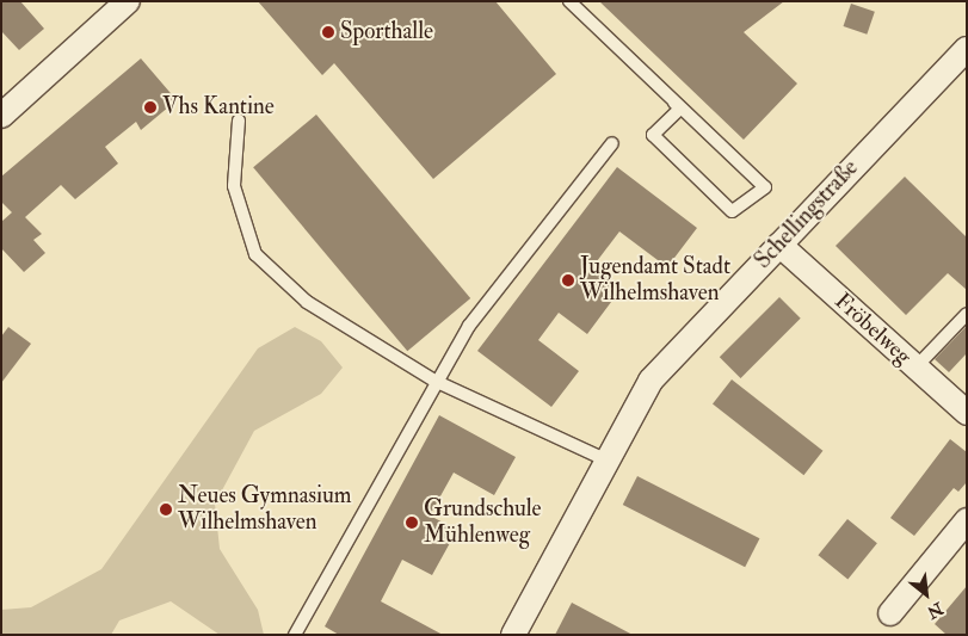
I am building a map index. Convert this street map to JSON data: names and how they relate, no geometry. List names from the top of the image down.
{
  "streets": {
    "street": ["Schellingstraße", "Fröbelweg"]
  },
  "crossings": [
    ["Schellingstraße", "Fröbelweg"]
  ],
  "places": [
    "Sporthalle",
    "Vhs Kantine",
    "Jugendamt Stadt Wilhelmshaven",
    "Neues Gymnasium Wilhelmshaven",
    "Grundschule Mühlenweg"
  ],
  "north": "bottom right"
}
